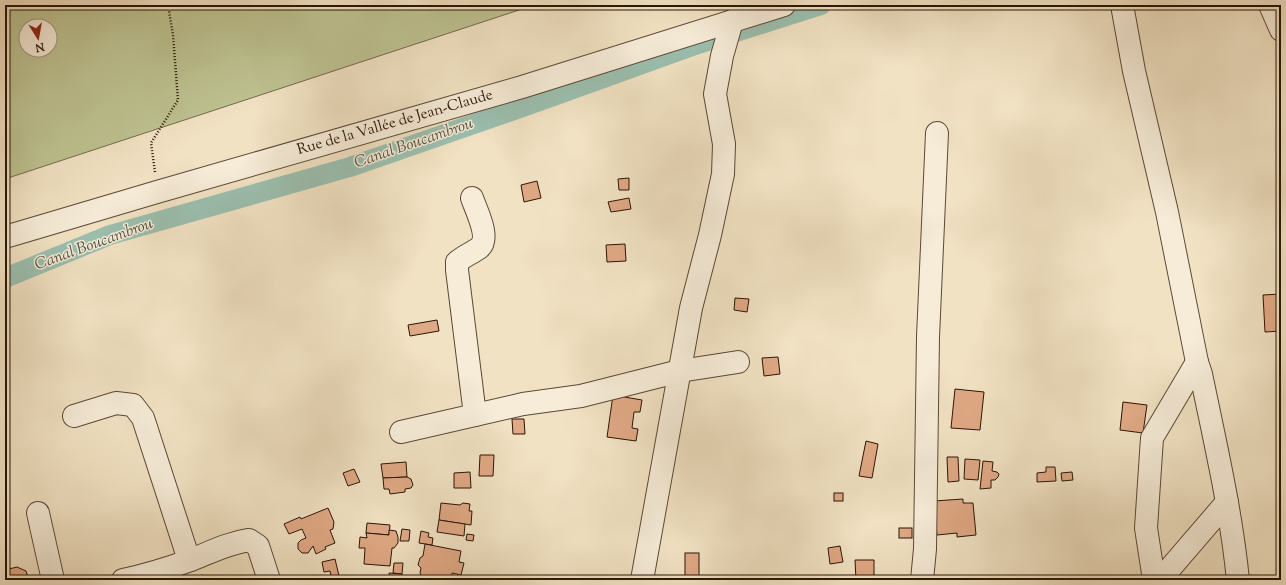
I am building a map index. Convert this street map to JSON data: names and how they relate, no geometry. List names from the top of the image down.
{
  "streets": {
    "street": ["Rue de la Vallée de Jean-Claude"]
  },
  "water": ["Canal Boucambrou"],
  "north": "bottom"
}
